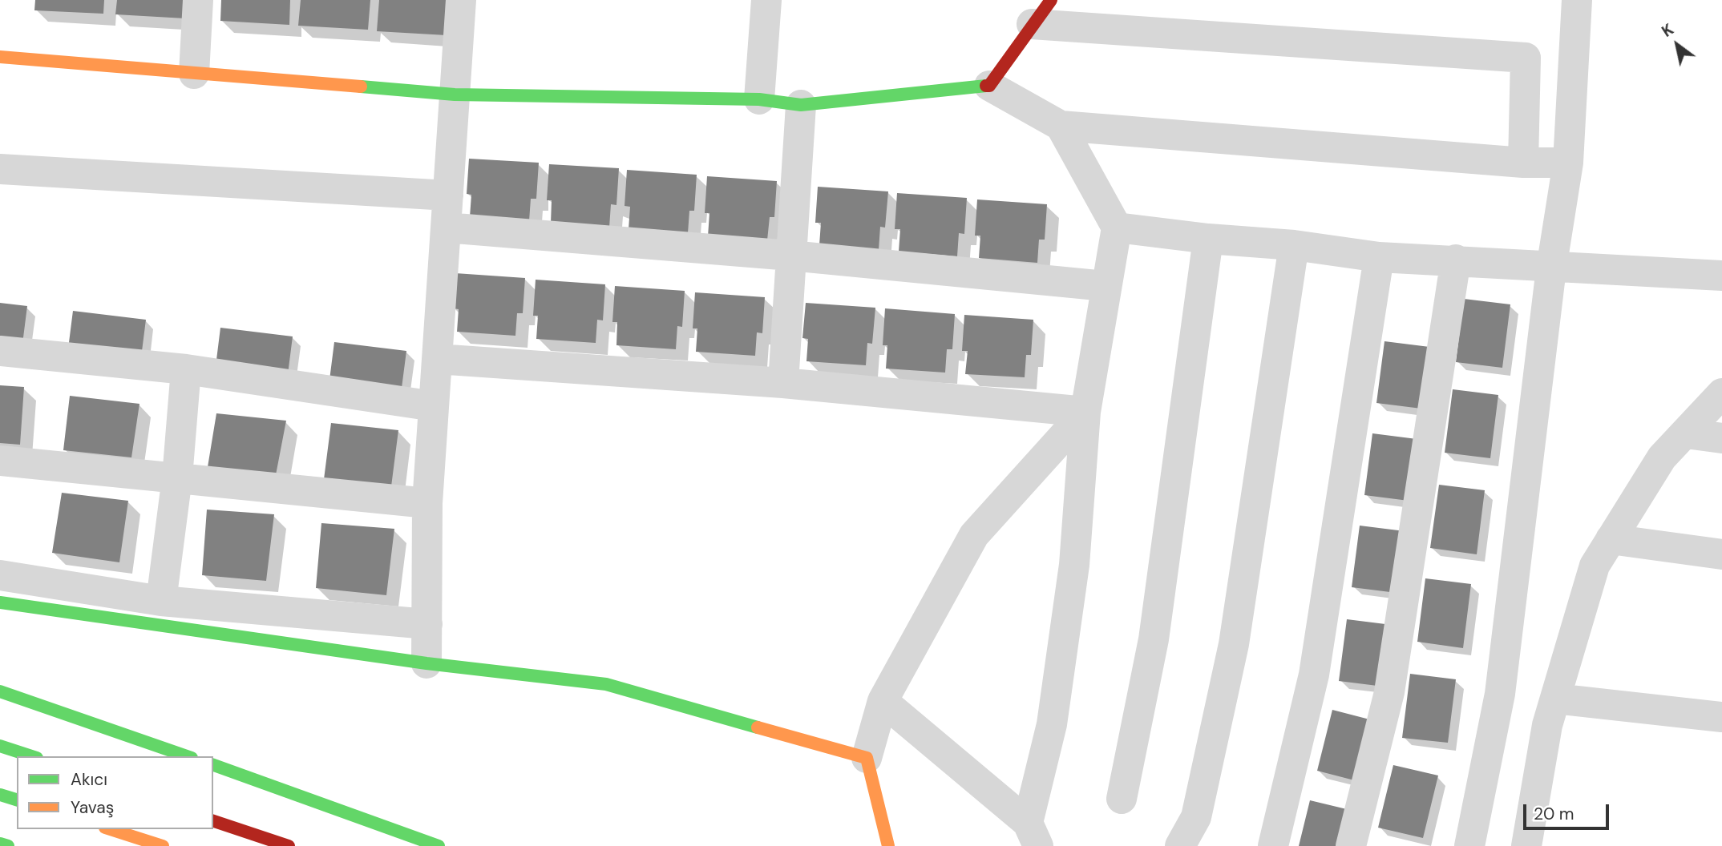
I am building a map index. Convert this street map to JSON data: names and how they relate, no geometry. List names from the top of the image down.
{
  "legend": ["Akıcı", "Yavaş"],
  "scale_bar": "20 m",
  "north": "top left"
}
